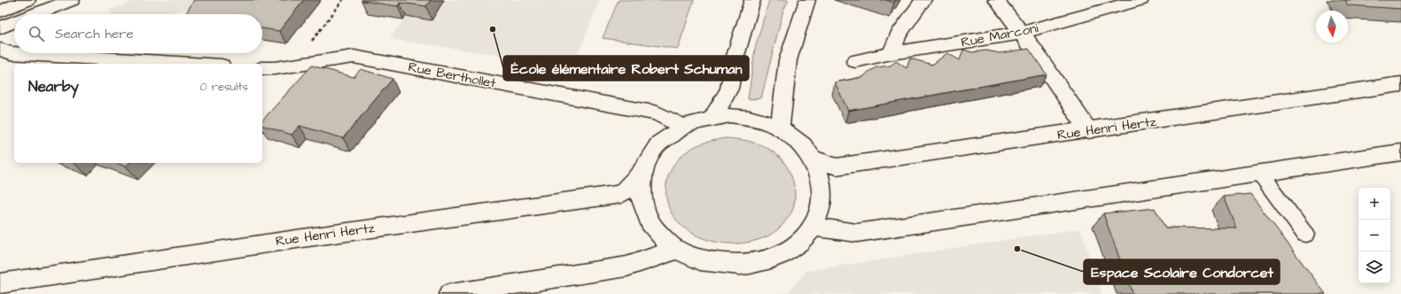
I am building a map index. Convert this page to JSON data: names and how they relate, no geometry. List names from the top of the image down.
{
  "streets": {
    "street": ["Rue Marconi", "Rue Berthollet", "Rue Henri Hertz"]
  },
  "places": ["École élémentaire Robert Schuman", "Espace Scolaire Condorcet"],
  "north": "bottom",
  "page": {
    "search": "Search here",
    "heading": ["Nearby", "0 results"],
    "map_buttons": ["+", "−"]
  }
}
